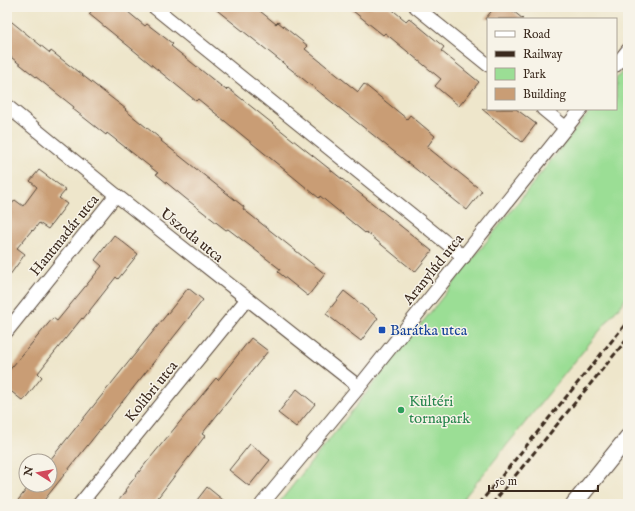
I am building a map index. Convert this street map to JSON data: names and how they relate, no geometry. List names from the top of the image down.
{
  "streets": {
    "street": [
      "Hantmadár utca",
      "Uszoda utca",
      "Aranylúd utca",
      "Kolibri utca"
    ]
  },
  "crossings": [
    ["Hantmadár utca", "Uszoda utca"],
    ["Uszoda utca", "Aranylúd utca"],
    ["Uszoda utca", "Kolibri utca"]
  ],
  "places": {
    "transit": ["Barátka utca"],
    "other": ["Kültéri tornapark"]
  },
  "legend": [
    "Road",
    "Railway",
    "Park",
    "Building"
  ],
  "scale_bar": "50 m",
  "north": "left"
}
